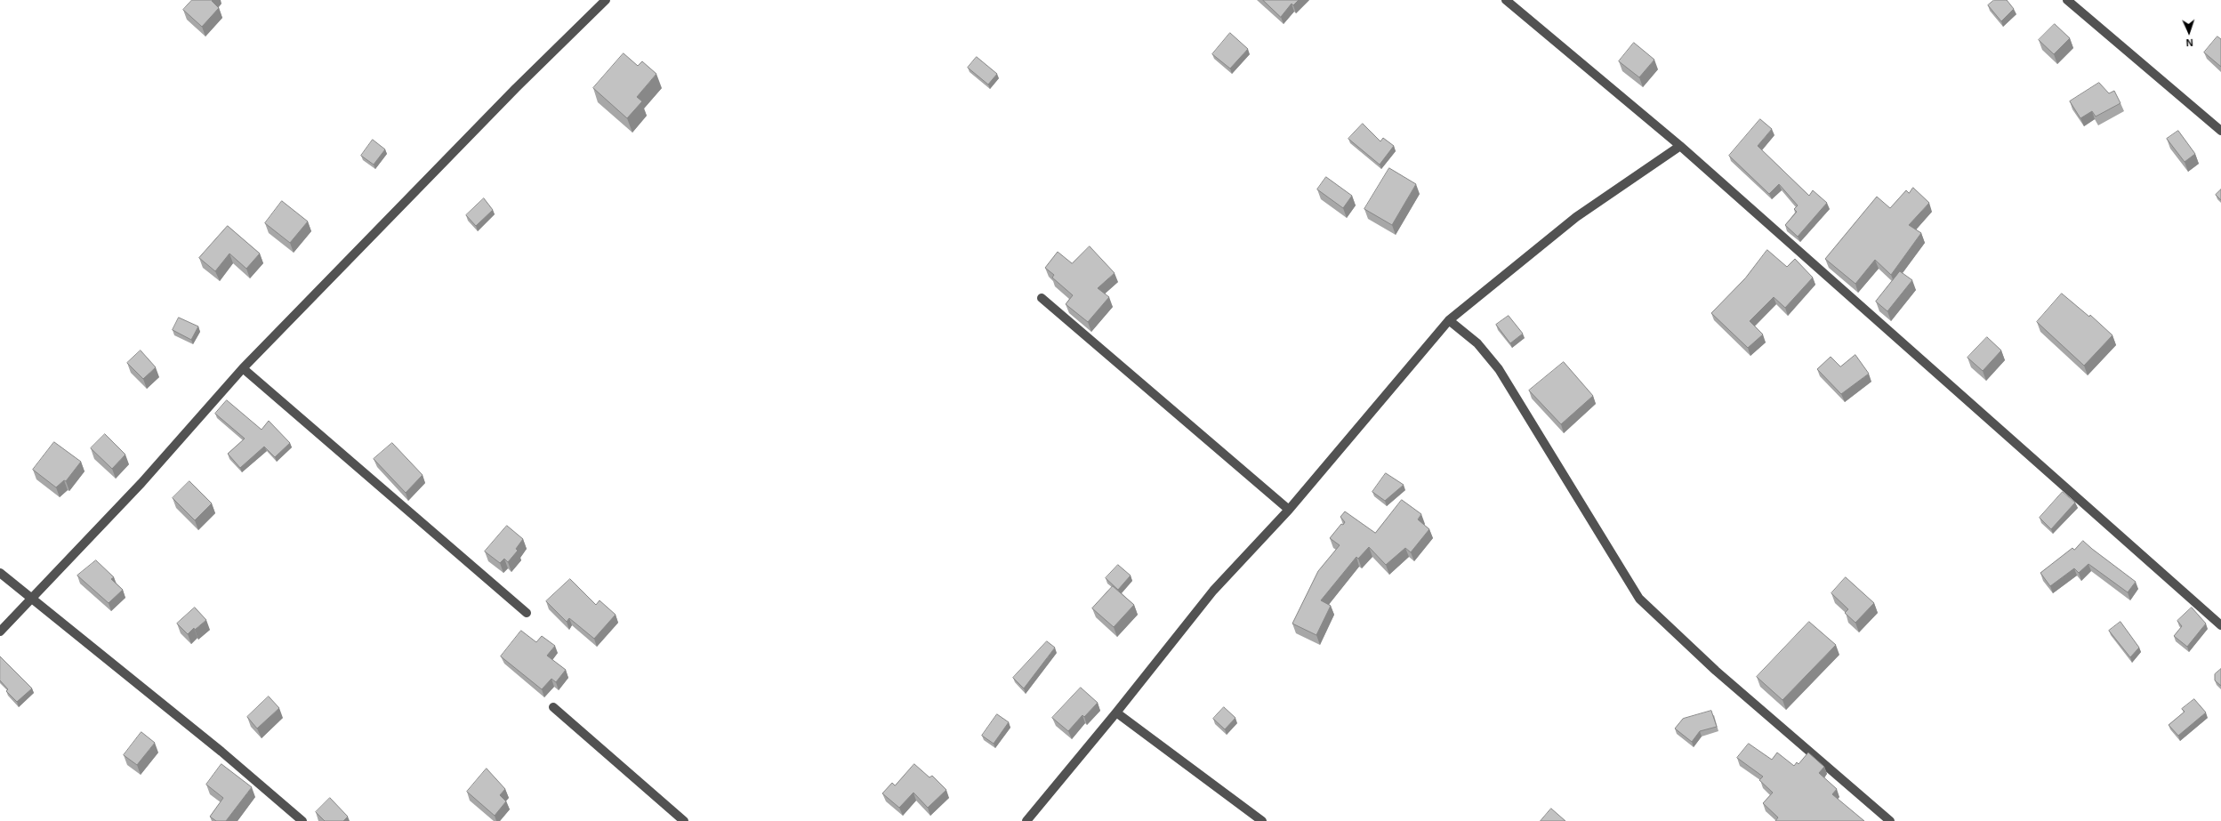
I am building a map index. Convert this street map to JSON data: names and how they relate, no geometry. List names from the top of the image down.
{
  "north": "bottom"
}
